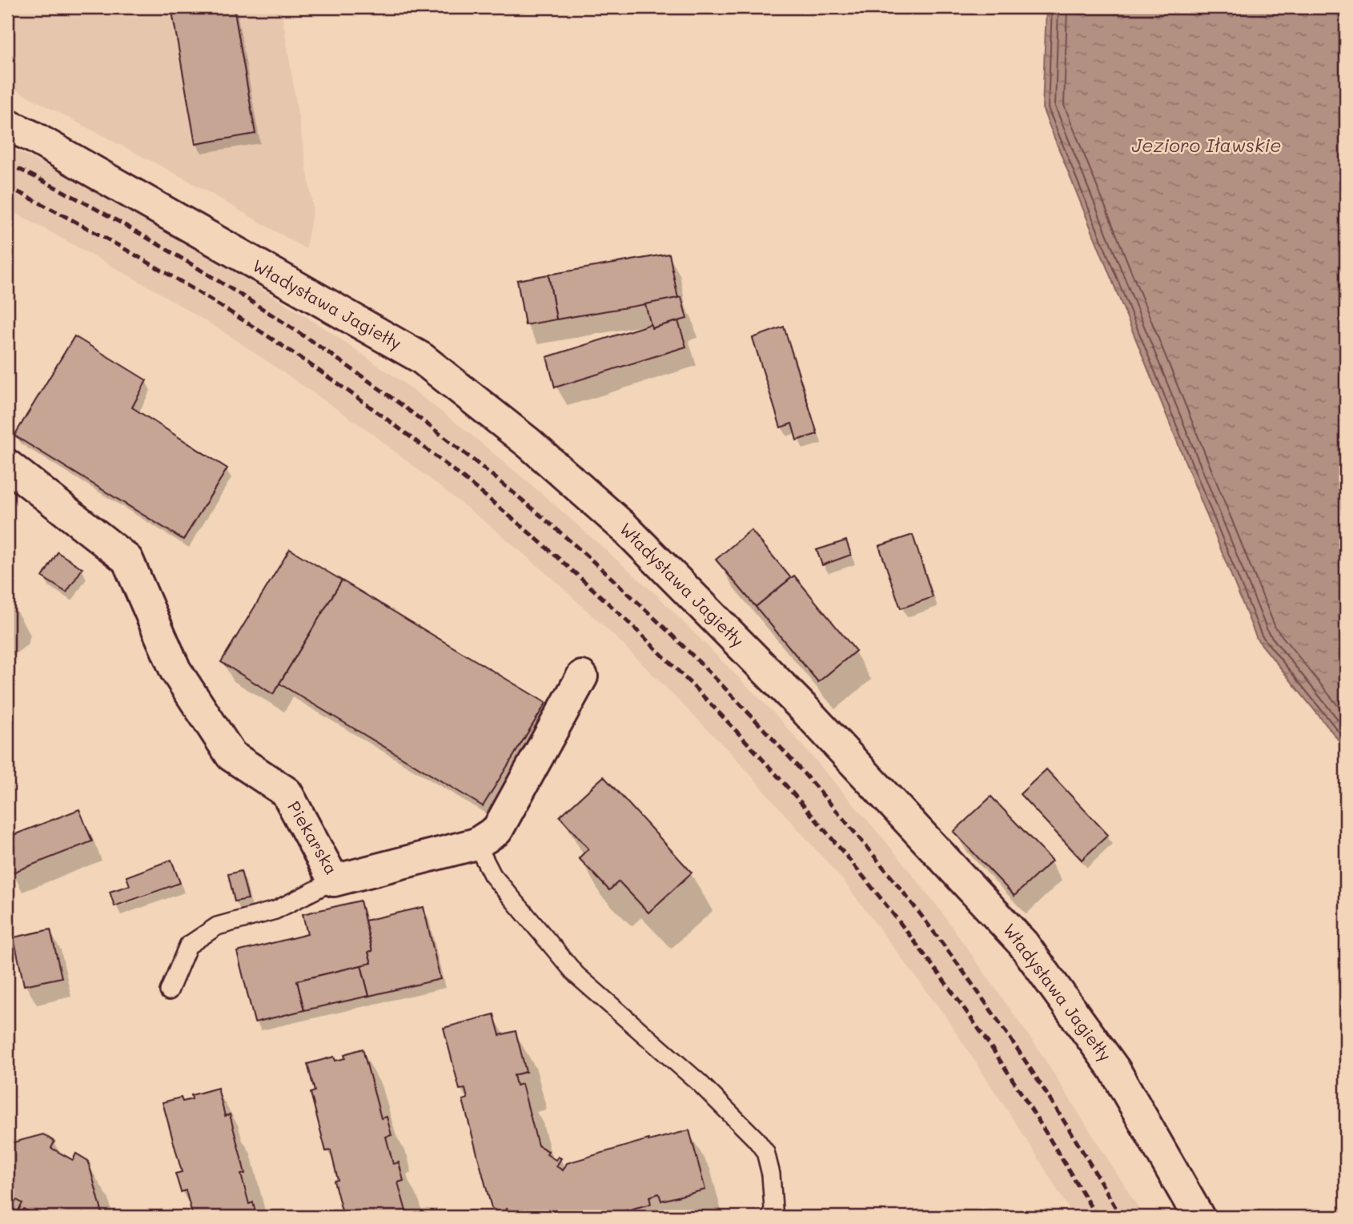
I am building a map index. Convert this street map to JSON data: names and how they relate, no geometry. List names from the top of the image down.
{
  "streets": {
    "street": ["Władysława Jagiełły", "Piekarska"]
  },
  "water": ["Jezioro Iławskie"]
}
